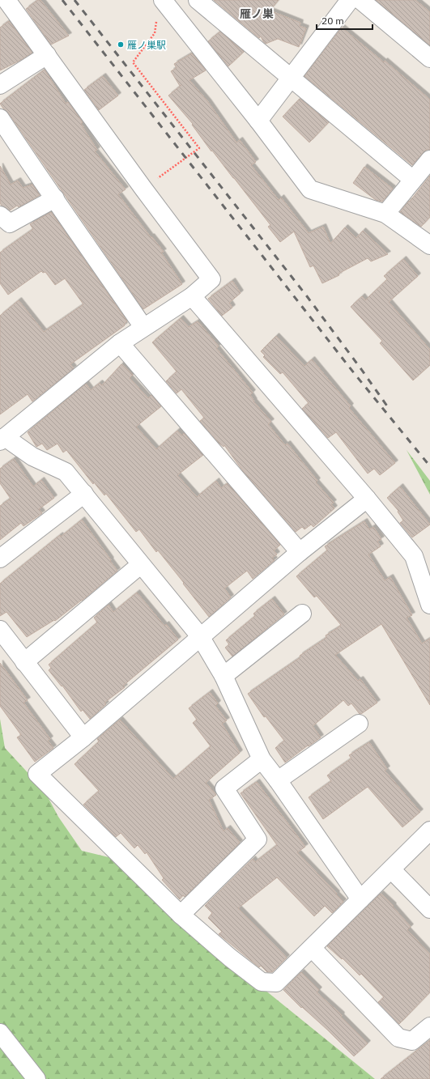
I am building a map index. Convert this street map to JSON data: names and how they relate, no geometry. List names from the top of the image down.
{
  "districts": ["雁ノ巣"],
  "places": ["雁ノ巣駅"],
  "scale_bar": "20 m"
}
